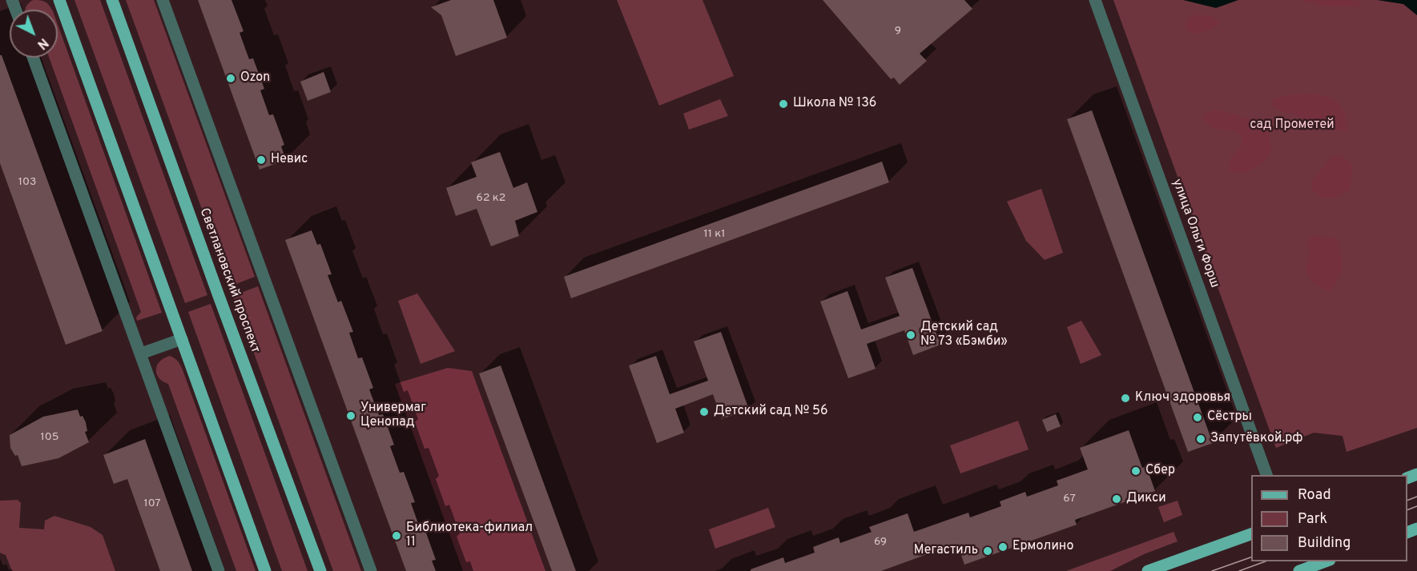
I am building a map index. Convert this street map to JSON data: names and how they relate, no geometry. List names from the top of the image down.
{
  "streets": {
    "main road": ["Светлановский проспект"],
    "street": ["улица Ольги Форш"]
  },
  "parks": ["сад Прометей"],
  "places": [
    "Ozon",
    "Школа № 136",
    "Невис",
    "Детский сад № 73 «Бэмби»",
    "Ключ здоровья",
    "Детский сад № 56",
    "Универмаг Ценопад",
    "Сёстры",
    "Запутёвкой.рф",
    "Сбер",
    "Дикси",
    "Библиотека-филиал 11",
    "Ермолино",
    "Мегастиль"
  ],
  "house_numbers": [
    "9",
    "103",
    "62 к2",
    "11 к1",
    "105",
    "67",
    "107",
    "69"
  ],
  "legend": ["Road", "Park", "Building"],
  "north": "bottom right"
}
